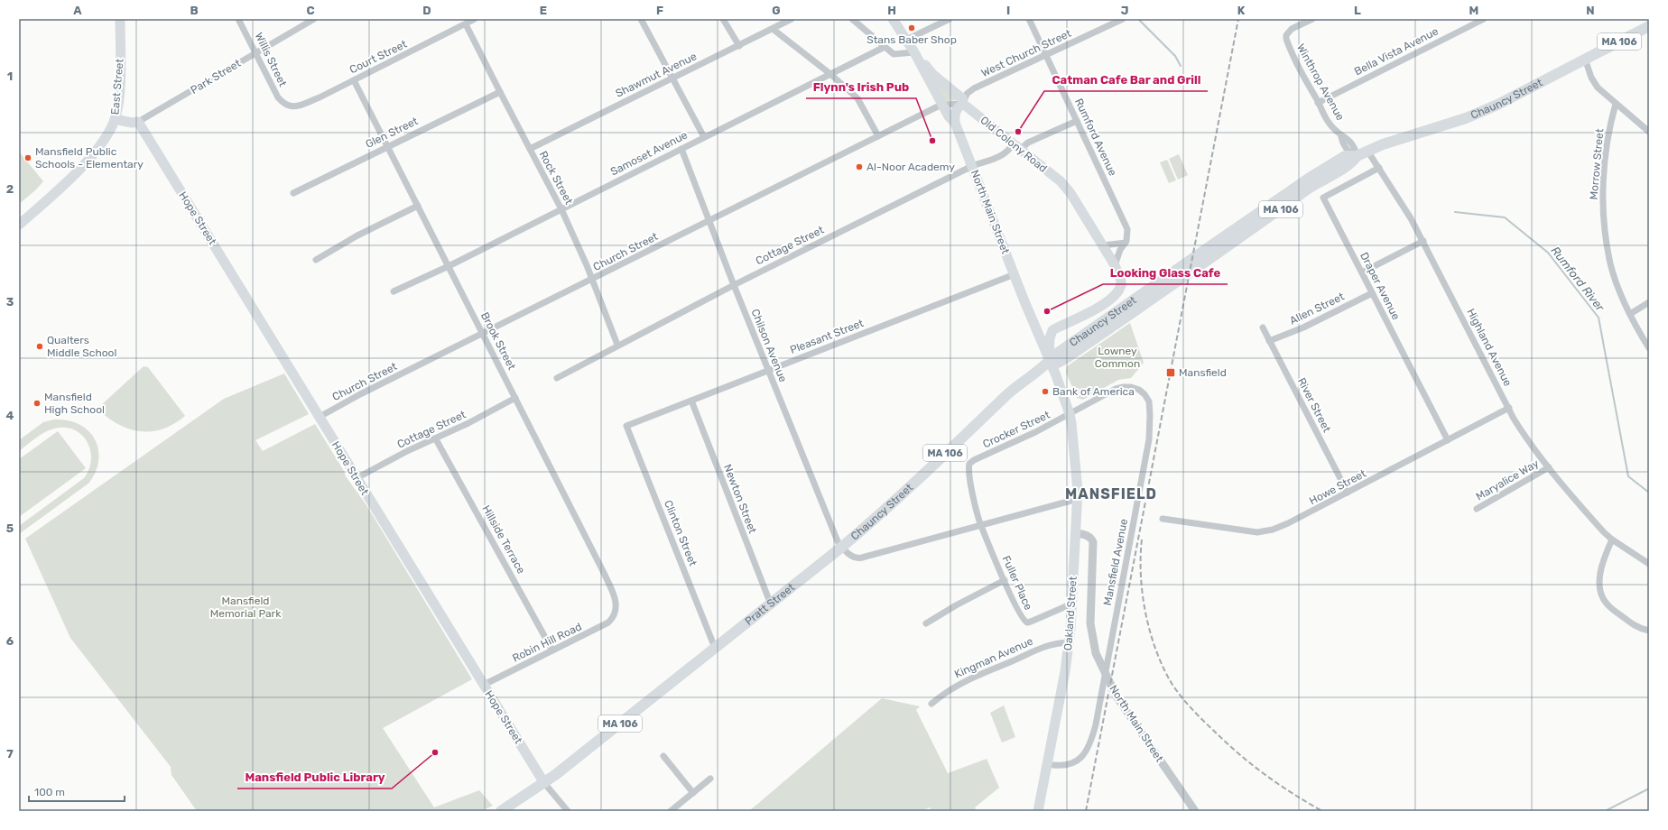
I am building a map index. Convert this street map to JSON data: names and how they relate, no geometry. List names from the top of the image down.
{
  "streets": {
    "main road": [
      "MA 106",
      "East Street",
      "Chauncy Street",
      "Old Colony Road",
      "North Main Street",
      "Hope Street",
      "Pratt Street",
      "Oakland Street"
    ],
    "street": [
      "Bella Vista Avenue",
      "West Church Street",
      "Court Street",
      "Willis Street",
      "Shawmut Avenue",
      "Park Street",
      "Winthrop Avenue",
      "Glen Street",
      "Rumford Avenue",
      "Samoset Avenue",
      "Morrow Street",
      "Rock Street",
      "Cottage Street",
      "Church Street",
      "Draper Avenue",
      "Allen Street",
      "Pleasant Street",
      "Brook Street",
      "Chilson Avenue",
      "Highland Avenue",
      "River Street",
      "Crocker Street",
      "Maryalice Way",
      "Howe Street",
      "Newton Street",
      "Clinton Street",
      "Hillside Terrace",
      "Mansfield Avenue",
      "Fuller Place",
      "Robin Hill Road",
      "Kingman Avenue"
    ]
  },
  "crossings": [
    ["Bella Vista Avenue", "Winthrop Avenue"],
    ["West Church Street", "Rumford Avenue"],
    ["West Church Street", "Old Colony Road"],
    ["Court Street", "Willis Street"],
    ["Court Street", "Rock Street"],
    ["Court Street", "Brook Street"],
    ["Willis Street", "Park Street"],
    ["Shawmut Avenue", "Rock Street"],
    ["Park Street", "Hope Street"],
    ["Winthrop Avenue", "Chauncy Street"],
    ["Chauncy Street", "North Main Street"],
    ["Chauncy Street", "Chilson Avenue"],
    ["Chauncy Street", "Highland Avenue"],
    ["Chauncy Street", "Pratt Street"],
    ["Glen Street", "Rock Street"],
    ["Glen Street", "Brook Street"],
    ["Rumford Avenue", "Old Colony Road"],
    ["Rumford Avenue", "Cottage Street"],
    ["Old Colony Road", "North Main Street"],
    ["Old Colony Road", "Cottage Street"],
    ["Samoset Avenue", "Rock Street"],
    ["Samoset Avenue", "Brook Street"],
    ["Samoset Avenue", "Chilson Avenue"],
    ["Rock Street", "Cottage Street"],
    ["Rock Street", "Church Street"],
    ["North Main Street", "Cottage Street"],
    ["North Main Street", "Church Street"],
    ["North Main Street", "Pleasant Street"],
    ["North Main Street", "Crocker Street"],
    ["North Main Street", "Mansfield Avenue"],
    ["North Main Street", "Oakland Street"],
    ["Hope Street", "Cottage Street"],
    ["Hope Street", "Church Street"],
    ["Hope Street", "Pratt Street"],
    ["Hope Street", "Robin Hill Road"],
    ["Cottage Street", "Brook Street"],
    ["Cottage Street", "Chilson Avenue"],
    ["Cottage Street", "Hillside Terrace"],
    ["Church Street", "Brook Street"],
    ["Church Street", "Chilson Avenue"],
    ["Draper Avenue", "Allen Street"],
    ["Draper Avenue", "Highland Avenue"],
    ["Draper Avenue", "Howe Street"],
    ["Allen Street", "River Street"],
    ["Pleasant Street", "Chilson Avenue"],
    ["Pleasant Street", "Newton Street"],
    ["Pleasant Street", "Clinton Street"],
    ["Brook Street", "Robin Hill Road"],
    ["Chilson Avenue", "Pratt Street"],
    ["Highland Avenue", "Maryalice Way"],
    ["Highland Avenue", "Howe Street"],
    ["River Street", "Howe Street"],
    ["Crocker Street", "Mansfield Avenue"],
    ["Crocker Street", "Fuller Place"],
    ["Crocker Street", "Oakland Street"],
    ["Newton Street", "Pratt Street"],
    ["Clinton Street", "Pratt Street"],
    ["Hillside Terrace", "Robin Hill Road"],
    ["Mansfield Avenue", "Oakland Street"],
    ["Fuller Place", "Oakland Street"],
    ["Oakland Street", "Kingman Avenue"]
  ],
  "districts": ["MANSFIELD"],
  "water": ["Rumford River"],
  "parks": ["Lowney Common", "Mansfield Memorial Park"],
  "places": {
    "other": [
      "Stans Baber Shop",
      "Catman Cafe Bar and Grill",
      "Flynn's Irish Pub",
      "Mansfield Public Schools - Elementary",
      "Al-Noor Academy",
      "Looking Glass Cafe",
      "Qualters Middle School",
      "Bank of America",
      "Mansfield High School",
      "Mansfield Public Library"
    ],
    "transit": ["Mansfield"]
  },
  "scale_bar": "100 m",
  "grid": {
    "columns": [
      "A",
      "B",
      "C",
      "D",
      "E",
      "F",
      "G",
      "H",
      "I",
      "J",
      "K",
      "L",
      "M",
      "N"
    ],
    "rows": [
      "1",
      "2",
      "3",
      "4",
      "5",
      "6",
      "7"
    ]
  }
}
